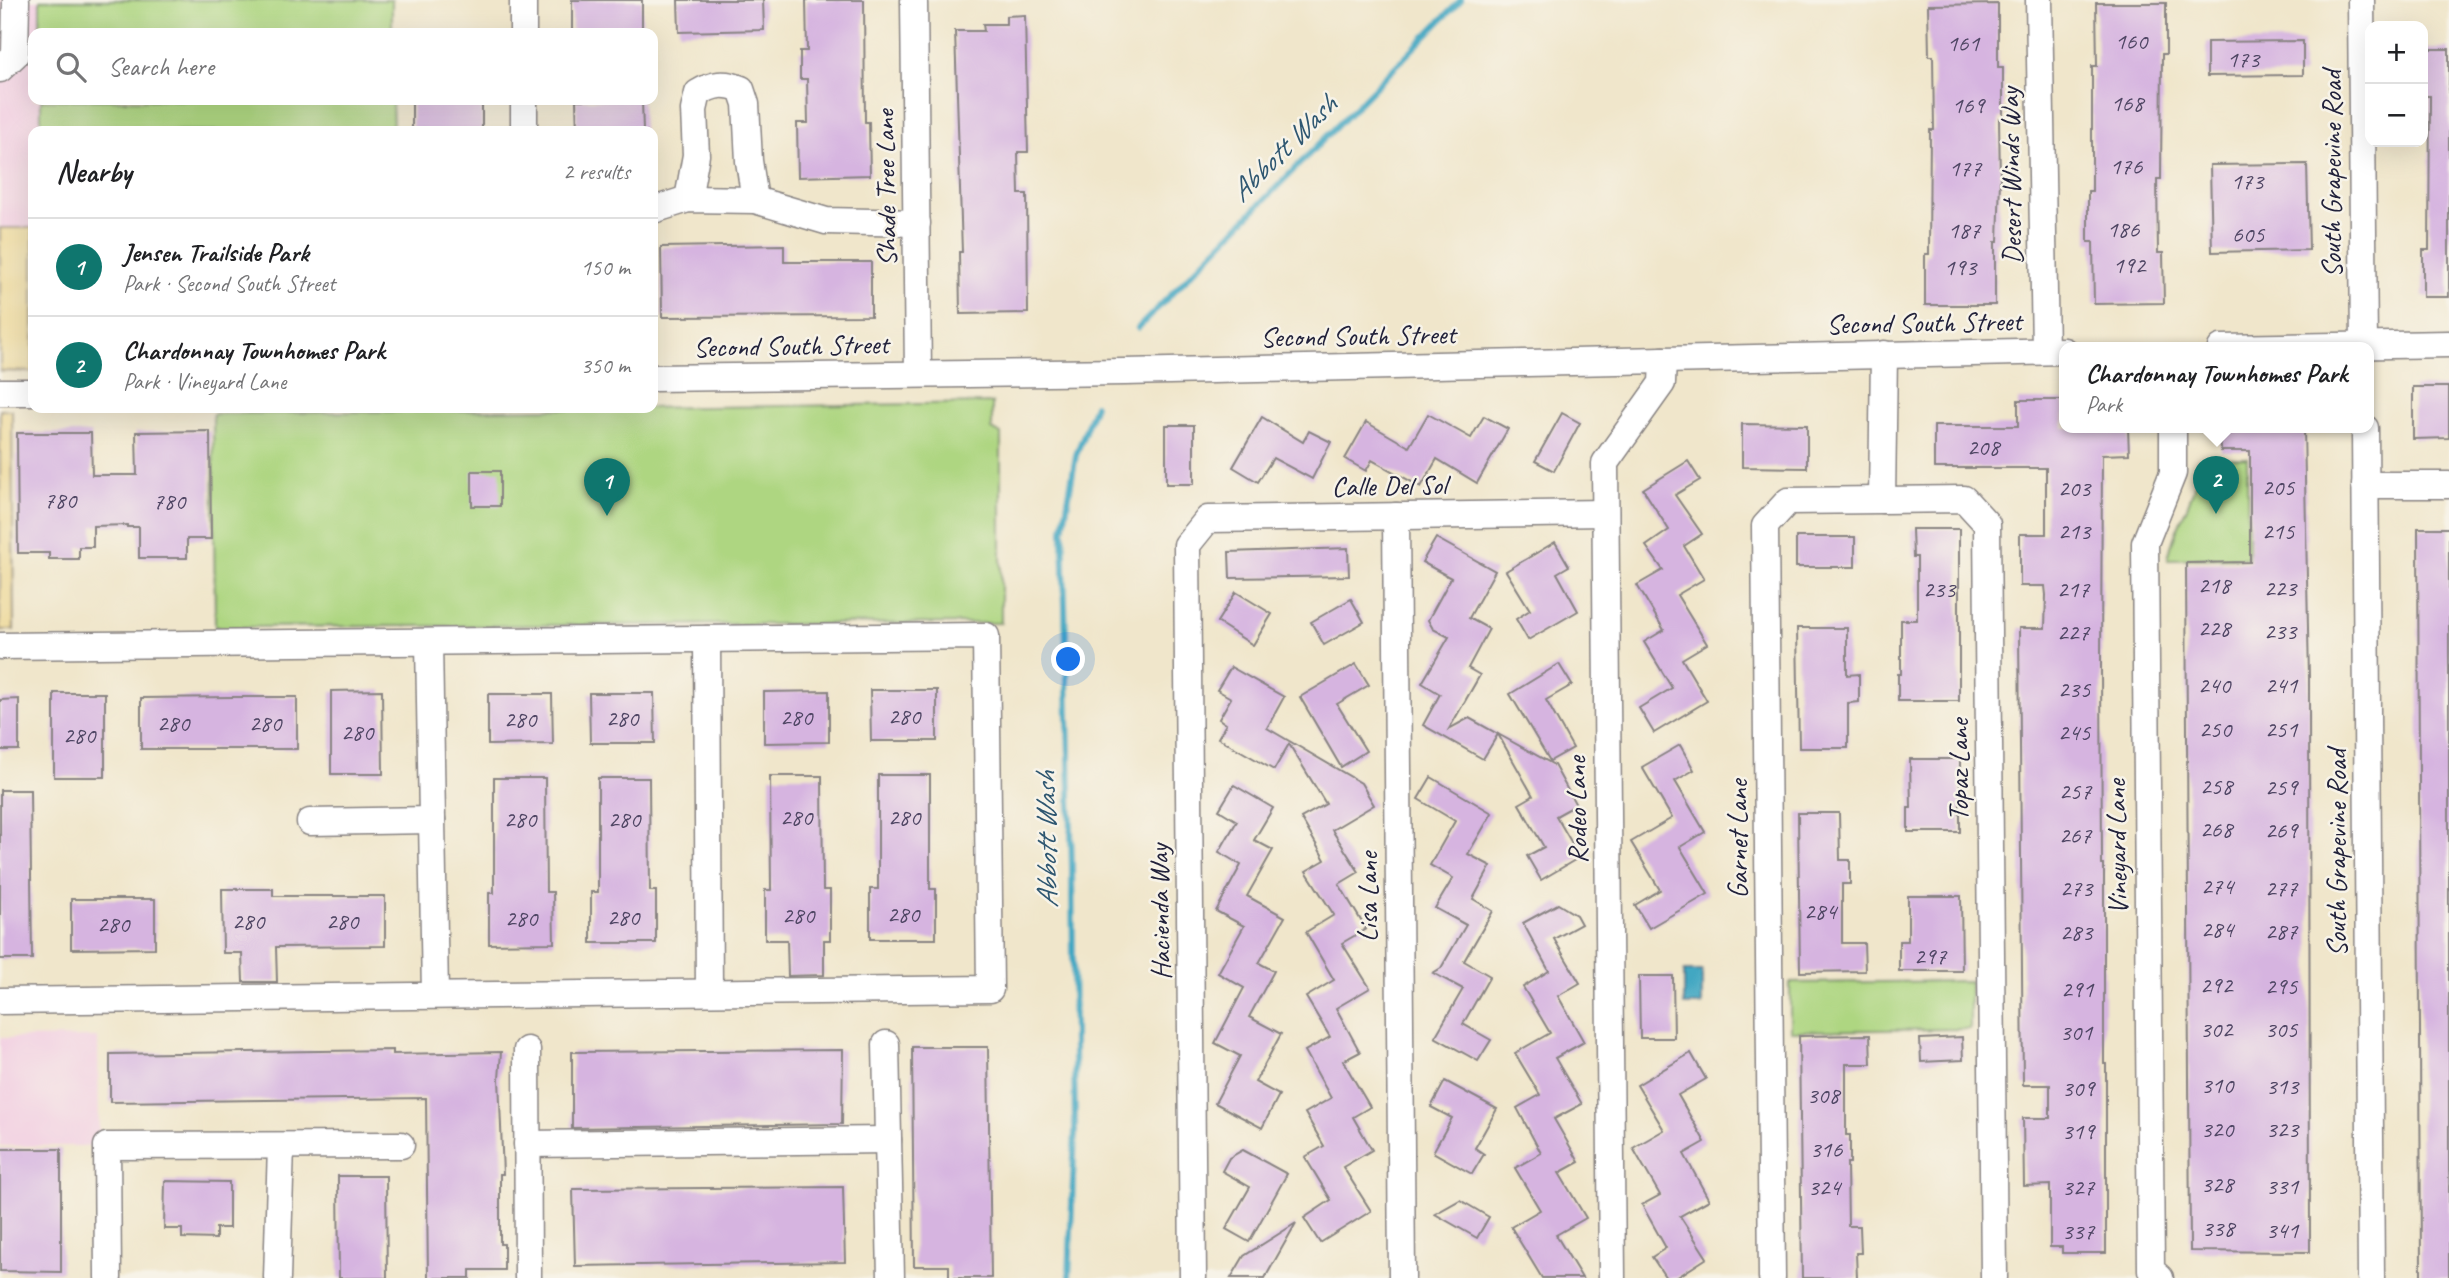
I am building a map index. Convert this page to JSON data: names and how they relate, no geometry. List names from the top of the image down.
{
  "streets": {
    "street": [
      "South Grapevine Road",
      "Desert Winds Way",
      "Shade Tree Lane",
      "Second South Street",
      "Calle Del Sol",
      "Topaz Lane",
      "Rodeo Lane",
      "Garnet Lane",
      "Vineyard Lane",
      "Lisa Lane",
      "Hacienda Way"
    ]
  },
  "crossings": [
    ["Desert Winds Way", "Second South Street"],
    ["Shade Tree Lane", "Second South Street"],
    ["Second South Street", "Rodeo Lane"],
    ["Calle Del Sol", "Rodeo Lane"],
    ["Calle Del Sol", "Lisa Lane"],
    ["Calle Del Sol", "Hacienda Way"],
    ["Topaz Lane", "Garnet Lane"]
  ],
  "water": ["Abbott Wash"],
  "house_numbers": [
    "160",
    "161",
    "173",
    "168",
    "169",
    "176",
    "177",
    "173",
    "186",
    "187",
    "605",
    "192",
    "193",
    "208",
    "205",
    "203",
    "780",
    "780",
    "213",
    "215",
    "218",
    "223",
    "233",
    "217",
    "228",
    "233",
    "227",
    "240",
    "241",
    "235",
    "280",
    "280",
    "280",
    "280",
    "280",
    "280",
    "250",
    "251",
    "280",
    "245",
    "280",
    "258",
    "259",
    "257",
    "280",
    "280",
    "280",
    "280",
    "268",
    "269",
    "267",
    "274",
    "273",
    "277",
    "284",
    "280",
    "280",
    "280",
    "280",
    "280",
    "280",
    "280",
    "284",
    "287",
    "283",
    "297",
    "292",
    "295",
    "291",
    "302",
    "305",
    "301",
    "310",
    "313",
    "309",
    "308",
    "320",
    "323",
    "319",
    "316",
    "328",
    "331",
    "324",
    "327",
    "338",
    "341",
    "337"
  ],
  "page": {
    "map_buttons": ["+", "−"],
    "search": "Search here",
    "heading": ["Nearby", "2 results"],
    "list": [
      {
        "mark": "1",
        "name": "Jensen Trailside Park",
        "note": "Park · Second South Street",
        "value": "150 m"
      },
      {
        "mark": "2",
        "name": "Chardonnay Townhomes Park",
        "note": "Park · Vineyard Lane",
        "value": "350 m"
      }
    ],
    "popup": ["Chardonnay Townhomes Park", "Park"],
    "pins": ["2", "1"]
  }
}
